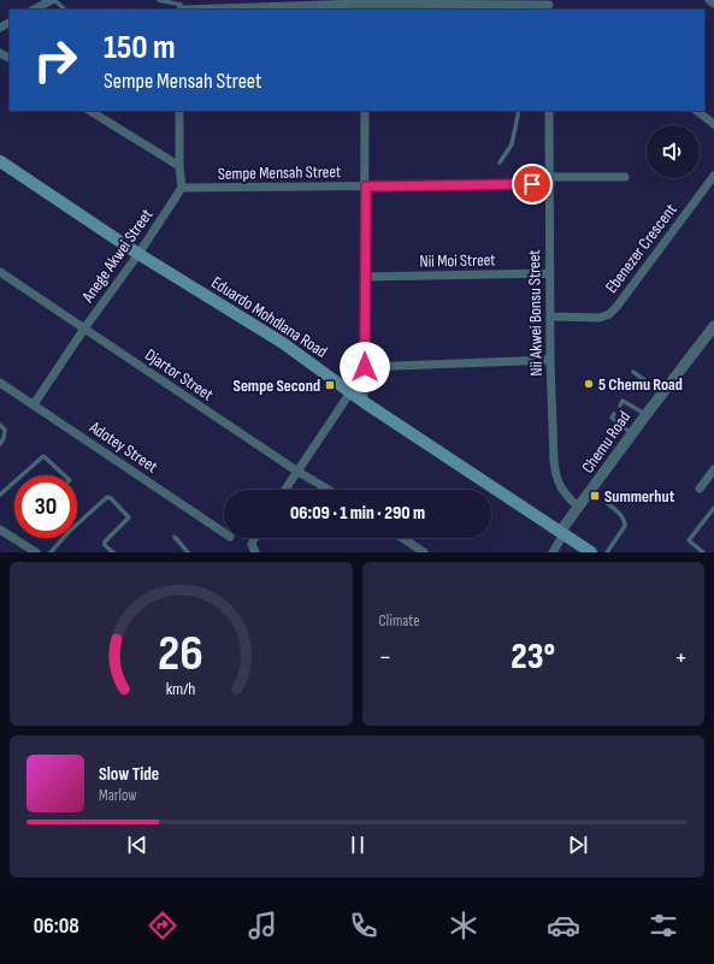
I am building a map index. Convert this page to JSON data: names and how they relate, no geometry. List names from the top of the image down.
{
  "streets": {
    "main road": ["Eduardo Mohdlana Road"],
    "street": [
      "Sempe Mensah Street",
      "Ebenezer Crescent",
      "Anege Akwei Street",
      "Nii Moi Street",
      "Nii Akwei Bonsu Street",
      "Djartor Street",
      "Chemu Road",
      "Adotey Street"
    ]
  },
  "crossings": [
    ["Sempe Mensah Street", "Anege Akwei Street"],
    ["Sempe Mensah Street", "Nii Akwei Bonsu Street"],
    ["Ebenezer Crescent", "Nii Akwei Bonsu Street"],
    ["Anege Akwei Street", "Eduardo Mohdlana Road"],
    ["Anege Akwei Street", "Djartor Street"],
    ["Anege Akwei Street", "Adotey Street"],
    ["Nii Moi Street", "Nii Akwei Bonsu Street"],
    ["Nii Akwei Bonsu Street", "Chemu Road"],
    ["Eduardo Mohdlana Road", "Chemu Road"]
  ],
  "places": {
    "other": ["5 Chemu Road"],
    "transit": ["Sempe Second", "Summerhut"]
  },
  "page": {
    "turn": ["150 m", "Sempe Mensah Street"],
    "limit": "30",
    "trip": "06:09 · 1 min · 290 m",
    "tile": "Climate",
    "heat": ["−", "23°", "+"],
    "song": ["Slow Tide", "Marlow"],
    "tabs": "06:08",
    "gauge": ["26", "km/h"]
  }
}
